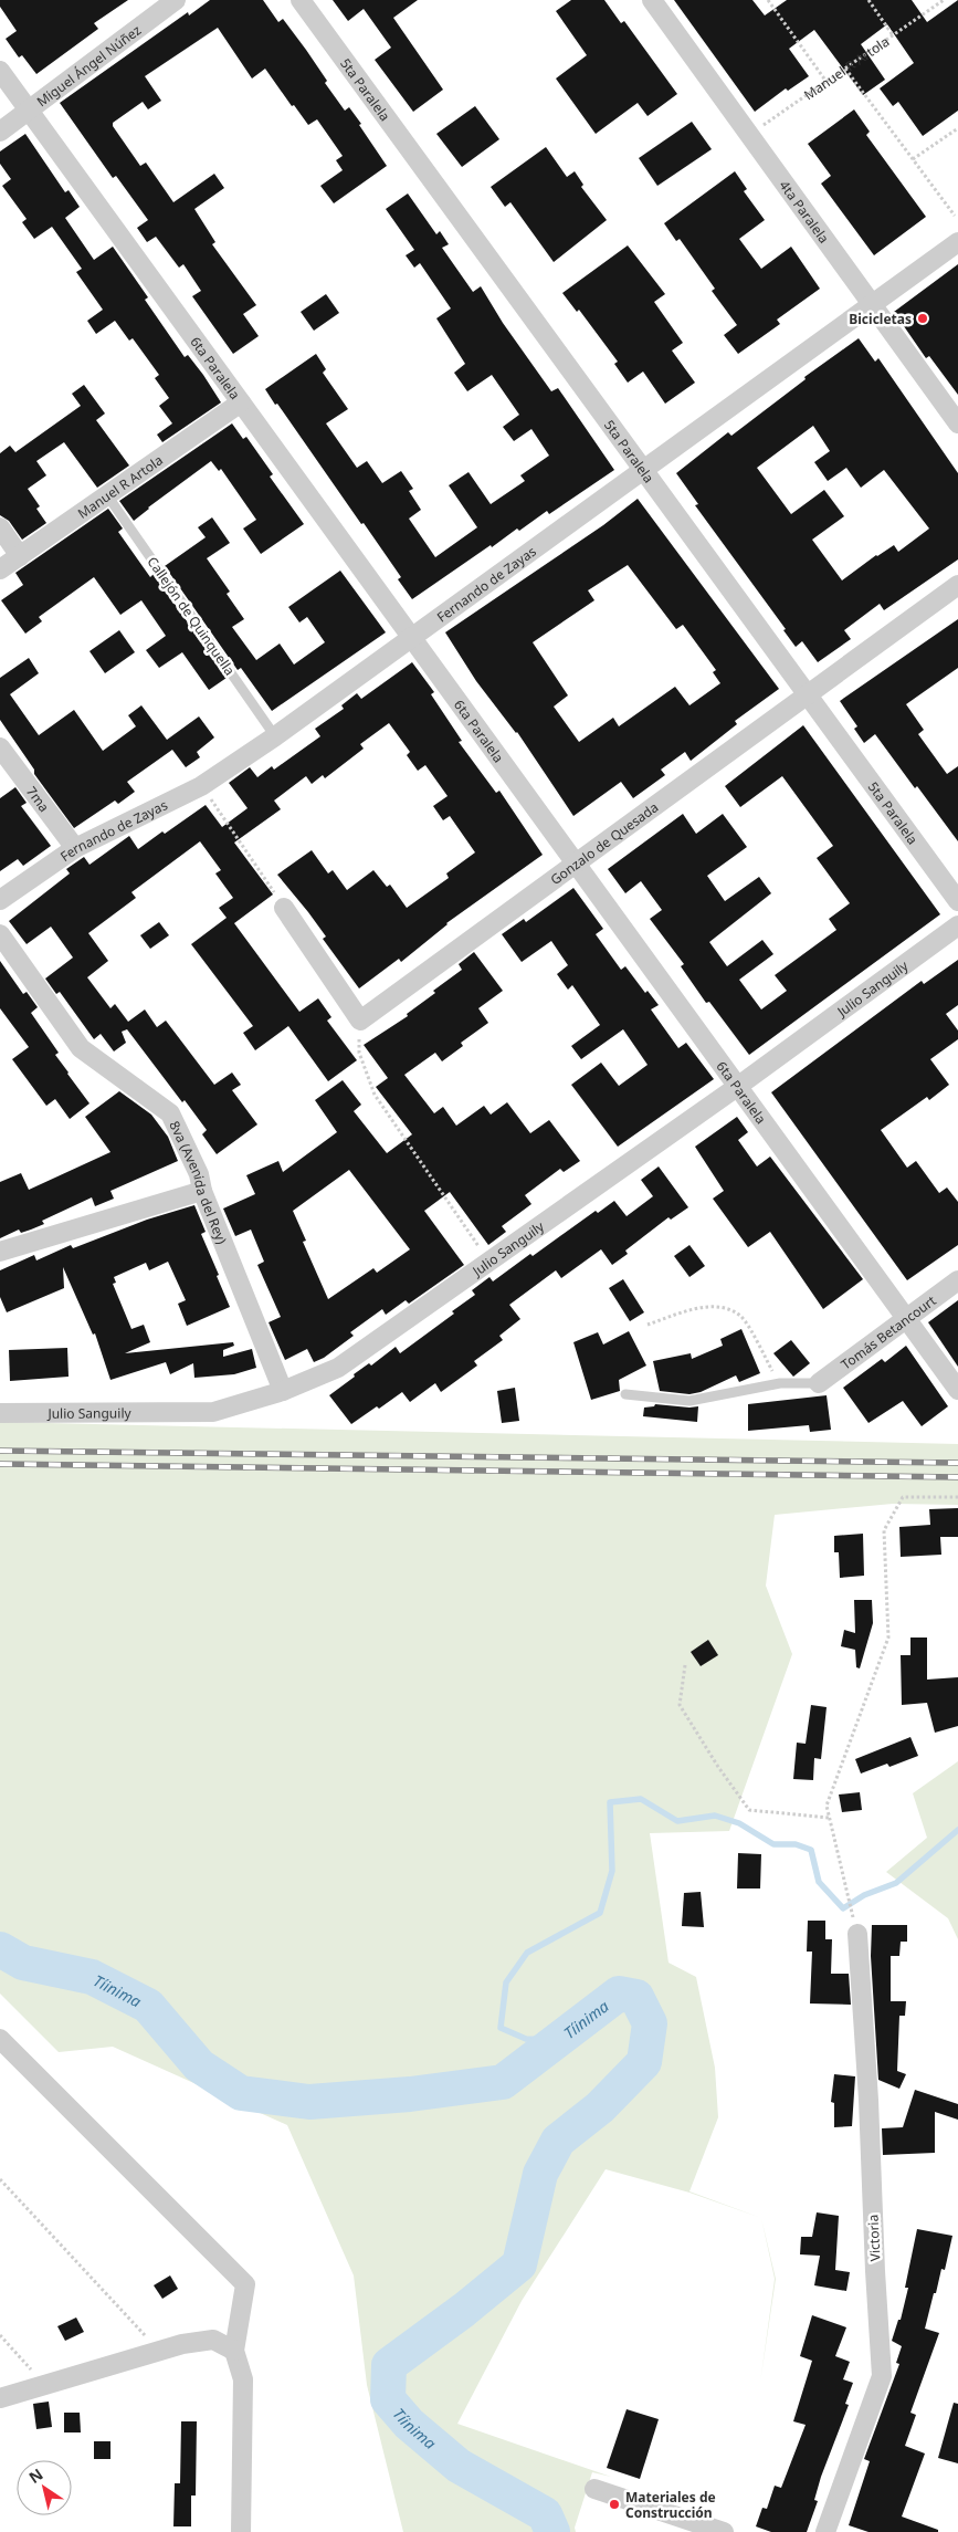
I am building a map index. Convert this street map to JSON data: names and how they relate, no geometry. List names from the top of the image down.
{
  "streets": {
    "street": [
      "Miguel Ángel Núñez",
      "Manuel R Artola",
      "5ta Paralela",
      "4ta Paralela",
      "6ta Paralela",
      "Fernando de Zayas",
      "7ma",
      "Gonzalo de Quesada",
      "Julio Sanguily",
      "8va (Avenida del Rey)",
      "Tomás Betancourt",
      "Victoria"
    ],
    "lane": ["Callejón de Quinquella"]
  },
  "crossings": [
    ["Miguel Ángel Núñez", "6ta Paralela"],
    ["Manuel R Artola", "4ta Paralela"],
    ["Manuel R Artola", "6ta Paralela"],
    ["Manuel R Artola", "Callejón de Quinquella"],
    ["5ta Paralela", "Fernando de Zayas"],
    ["5ta Paralela", "Gonzalo de Quesada"],
    ["4ta Paralela", "Fernando de Zayas"],
    ["6ta Paralela", "Fernando de Zayas"],
    ["6ta Paralela", "Gonzalo de Quesada"],
    ["6ta Paralela", "Julio Sanguily"],
    ["6ta Paralela", "Tomás Betancourt"],
    ["Fernando de Zayas", "Callejón de Quinquella"],
    ["Fernando de Zayas", "7ma"],
    ["Julio Sanguily", "8va (Avenida del Rey)"]
  ],
  "water": ["Tíinima"],
  "places": ["Bicicletas", "Materiales de Construcción"],
  "north": "top left"
}
